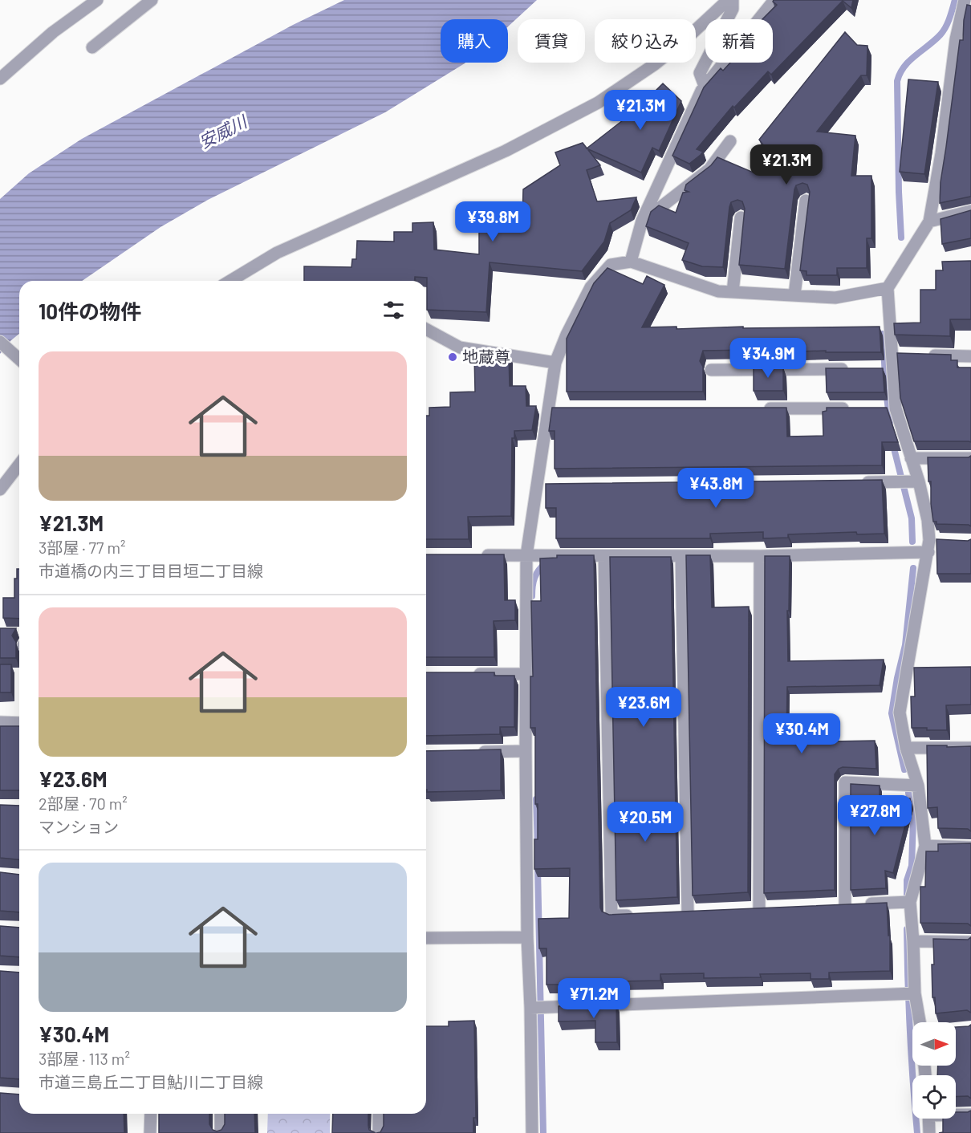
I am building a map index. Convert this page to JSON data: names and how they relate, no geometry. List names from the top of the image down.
{
  "water": ["安威川"],
  "places": ["地蔵尊"],
  "north": "right",
  "page": {
    "chip": [
      "購入",
      "賃貸",
      "絞り込み",
      "新着"
    ],
    "price": [
      "¥21.3M",
      "¥21.3M",
      "¥39.8M",
      "¥34.9M",
      "¥43.8M",
      "¥23.6M",
      "¥30.4M",
      "¥27.8M",
      "¥20.5M",
      "¥71.2M"
    ],
    "heading": "10件の物件",
    "list": [
      {
        "name": "¥21.3M",
        "note": "3部屋 · 77 m² · 市道橋の内三丁目目垣二丁目線"
      },
      {
        "name": "¥23.6M",
        "note": "2部屋 · 70 m² · マンション"
      },
      {
        "name": "¥30.4M",
        "note": "3部屋 · 113 m² · 市道三島丘二丁目鮎川二丁目線"
      }
    ]
  }
}
